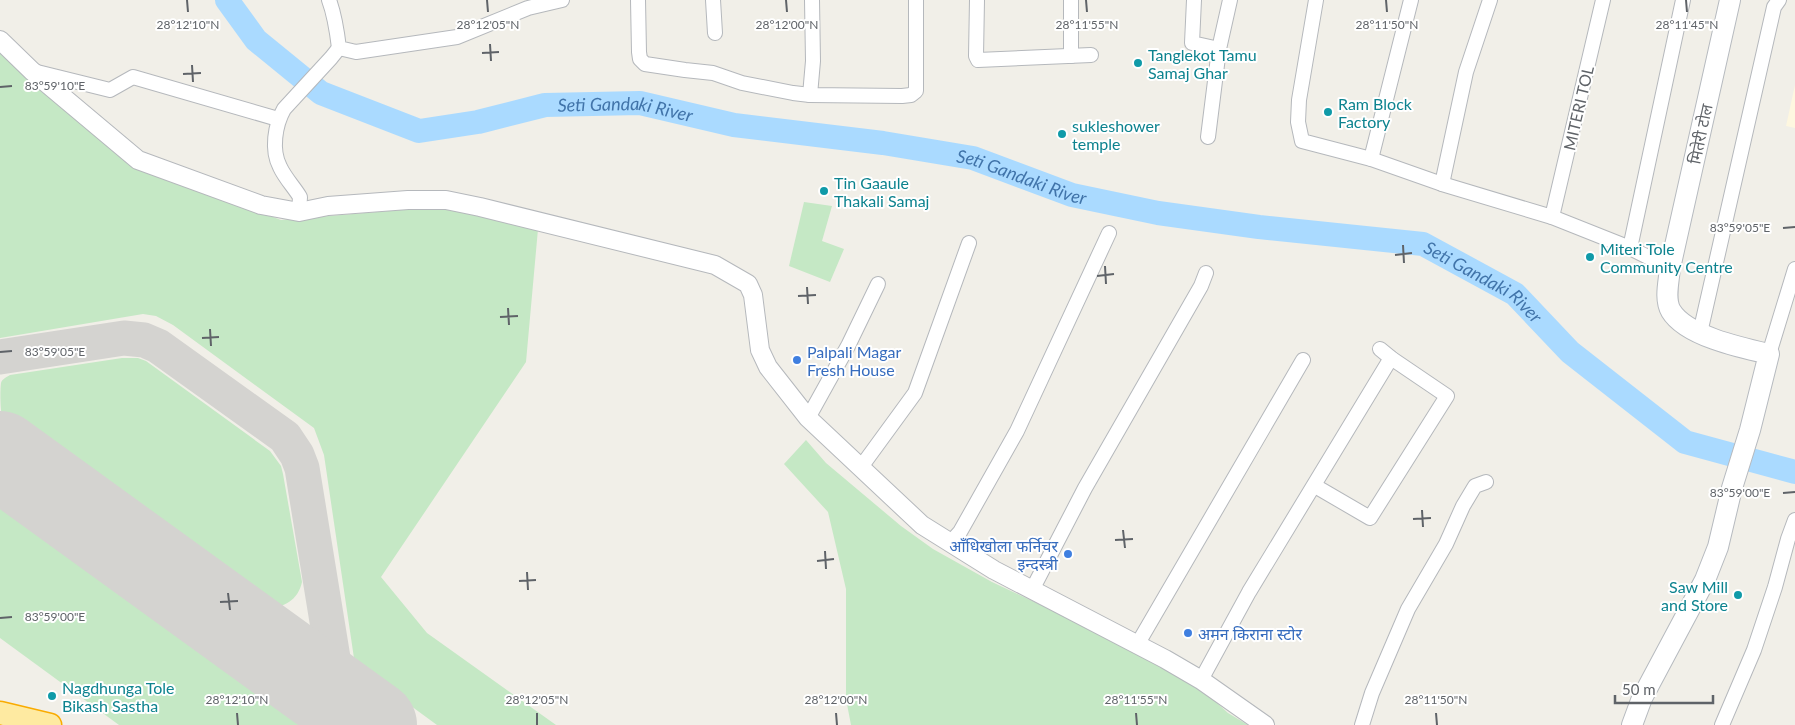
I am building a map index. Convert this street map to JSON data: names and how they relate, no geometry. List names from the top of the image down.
{
  "streets": {
    "main road": ["मितेरी टोल"],
    "street": ["MITERI TOL"]
  },
  "water": ["Seti Gandaki River"],
  "places": [
    "Tanglekot Tamu Samaj Ghar",
    "Ram Block Factory",
    "sukleshower temple",
    "Tin Gaaule Thakali Samaj",
    "Miteri Tole Community Centre",
    "Palpali Magar Fresh House",
    "आँधिखोला फर्निचर इन्दस्त्री",
    "Saw Mill and Store",
    "अमन किराना स्टोर",
    "Nagdhunga Tole Bikash Sastha"
  ],
  "scale_bar": "50 m",
  "coordinates": [
    "28°12'10\"N",
    "28°12'05\"N",
    "28°12'00\"N",
    "28°11'55\"N",
    "28°11'50\"N",
    "28°11'45\"N",
    "83°59'10\"E",
    "83°59'05\"E",
    "83°59'00\"E"
  ]
}
